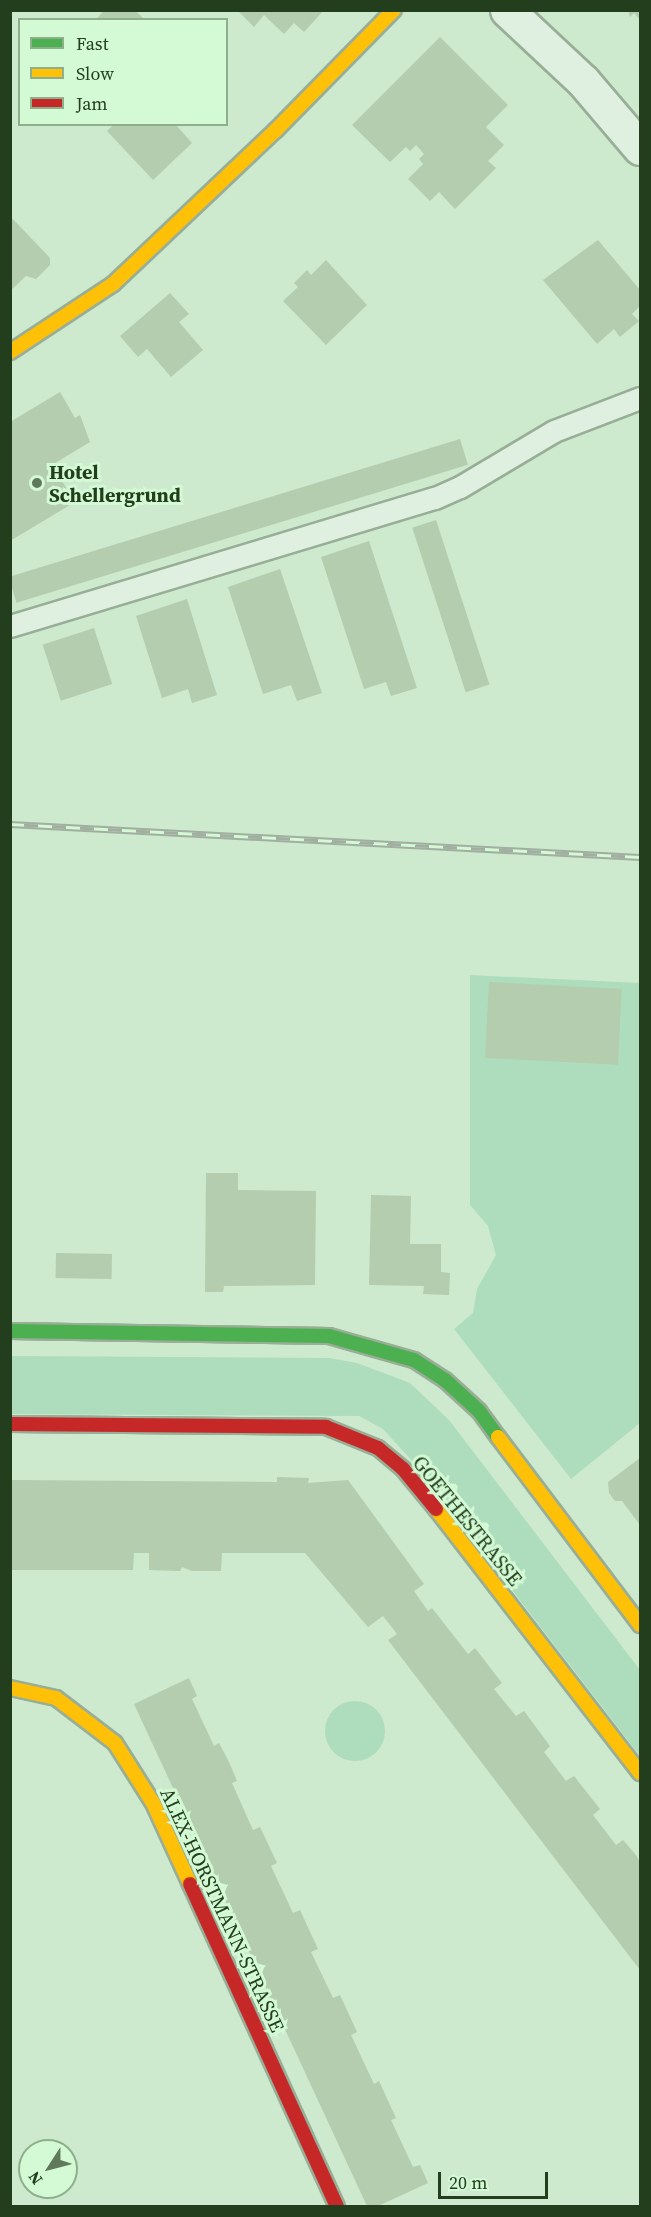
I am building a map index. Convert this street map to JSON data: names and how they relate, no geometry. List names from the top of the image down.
{
  "streets": {
    "street": ["GOETHESTRASSE", "ALEX-HORSTMANN-STRASSE"]
  },
  "places": ["Hotel Schellergrund"],
  "legend": ["Fast", "Slow", "Jam"],
  "scale_bar": "20 m",
  "north": "bottom left"
}
